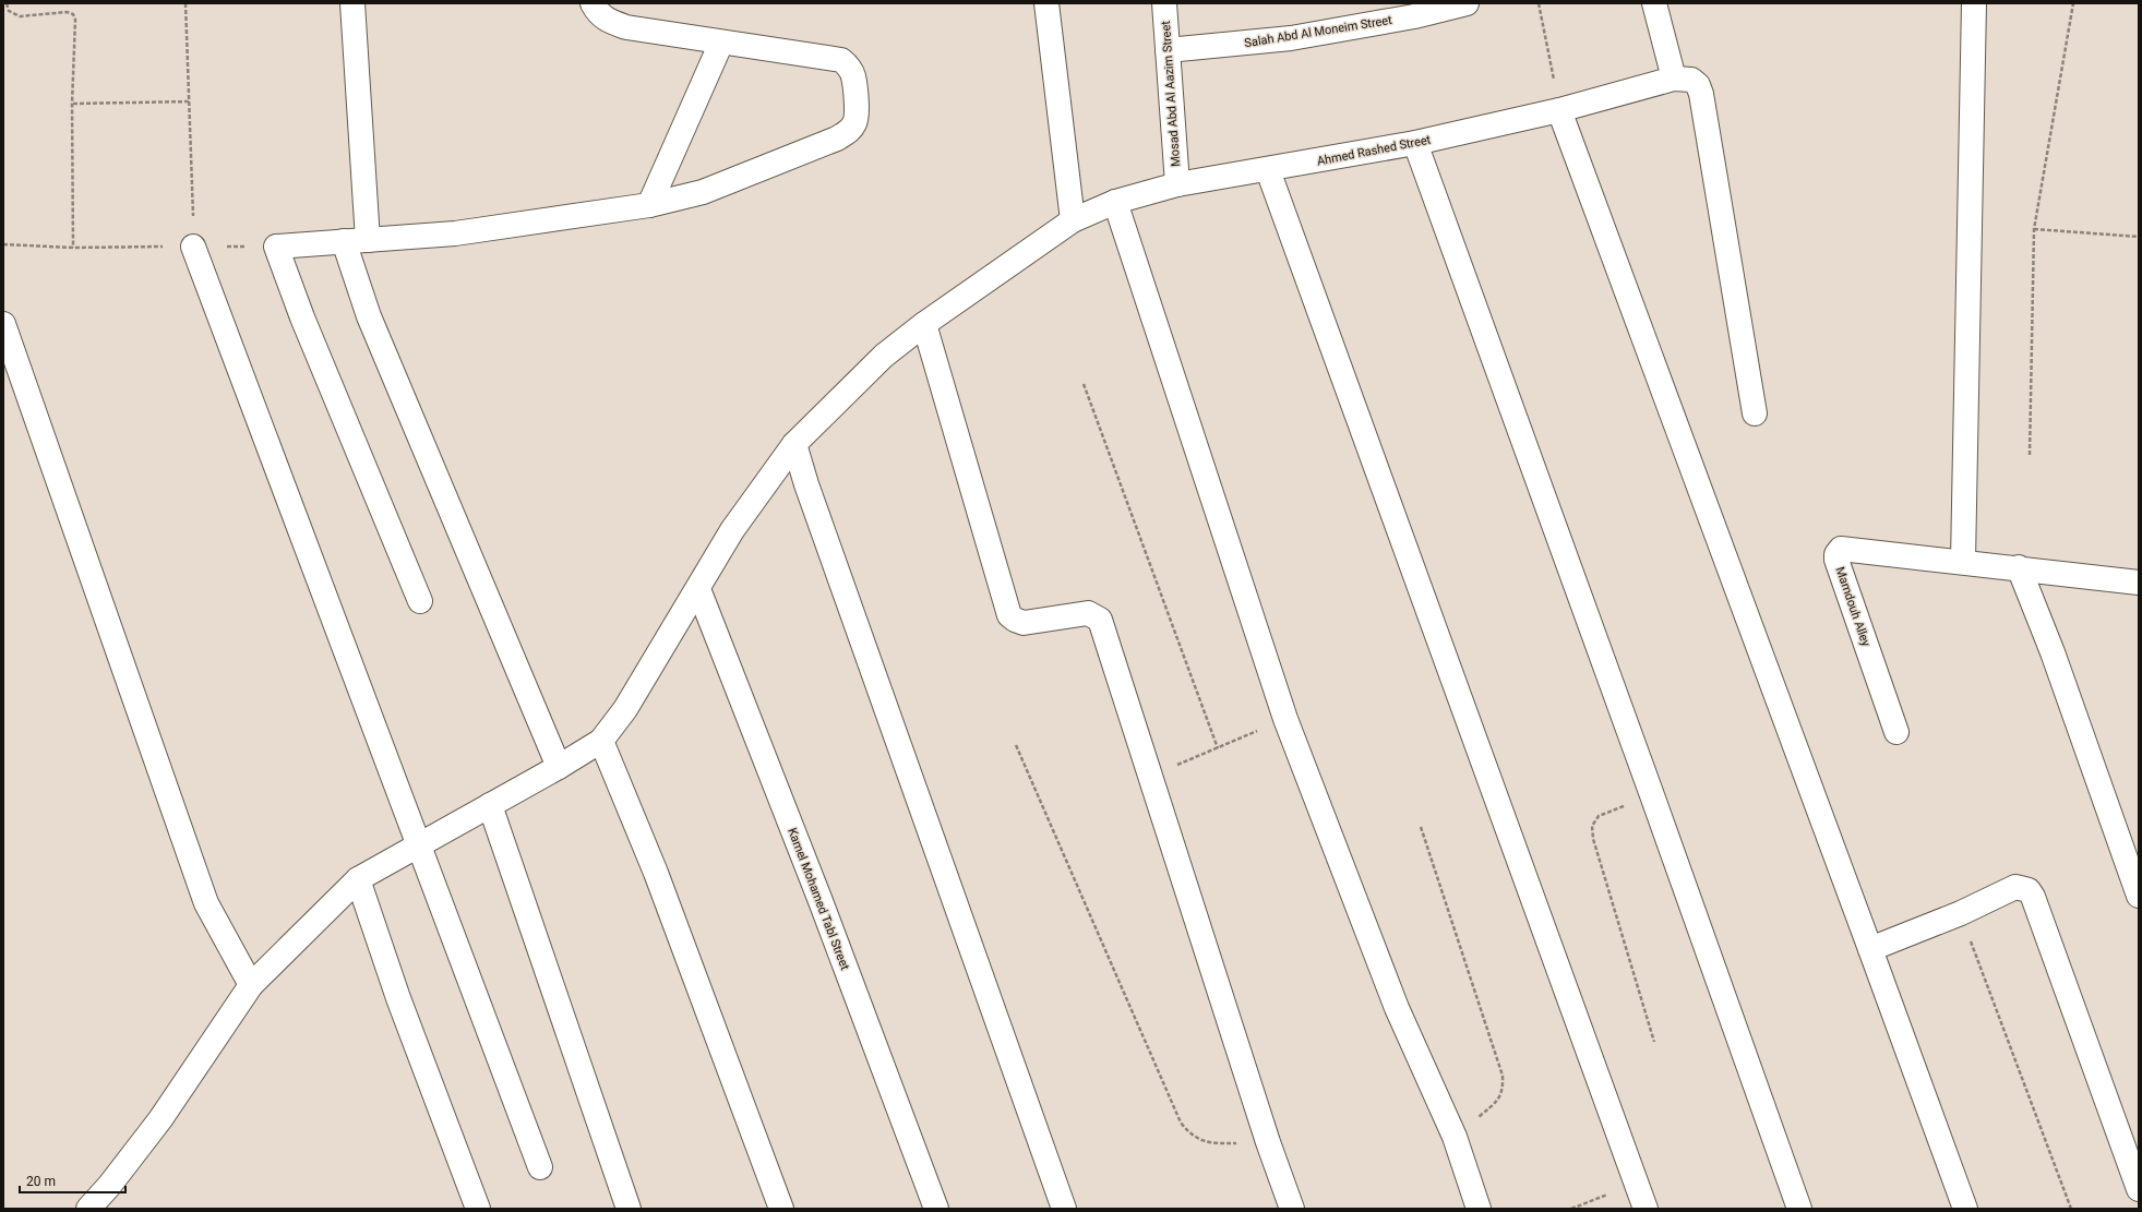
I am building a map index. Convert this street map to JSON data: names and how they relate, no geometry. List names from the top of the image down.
{
  "streets": {
    "street": [
      "Salah Abd Al Moneim Street",
      "Mosad Abd Al Aazim Street",
      "Ahmed Rashed Street",
      "Mamdouh Alley",
      "Kamel Mohamed Tabl Street"
    ]
  },
  "crossings": [
    ["Salah Abd Al Moneim Street", "Mosad Abd Al Aazim Street"],
    ["Mosad Abd Al Aazim Street", "Ahmed Rashed Street"],
    ["Ahmed Rashed Street", "Kamel Mohamed Tabl Street"]
  ],
  "scale_bar": "20 m"
}
